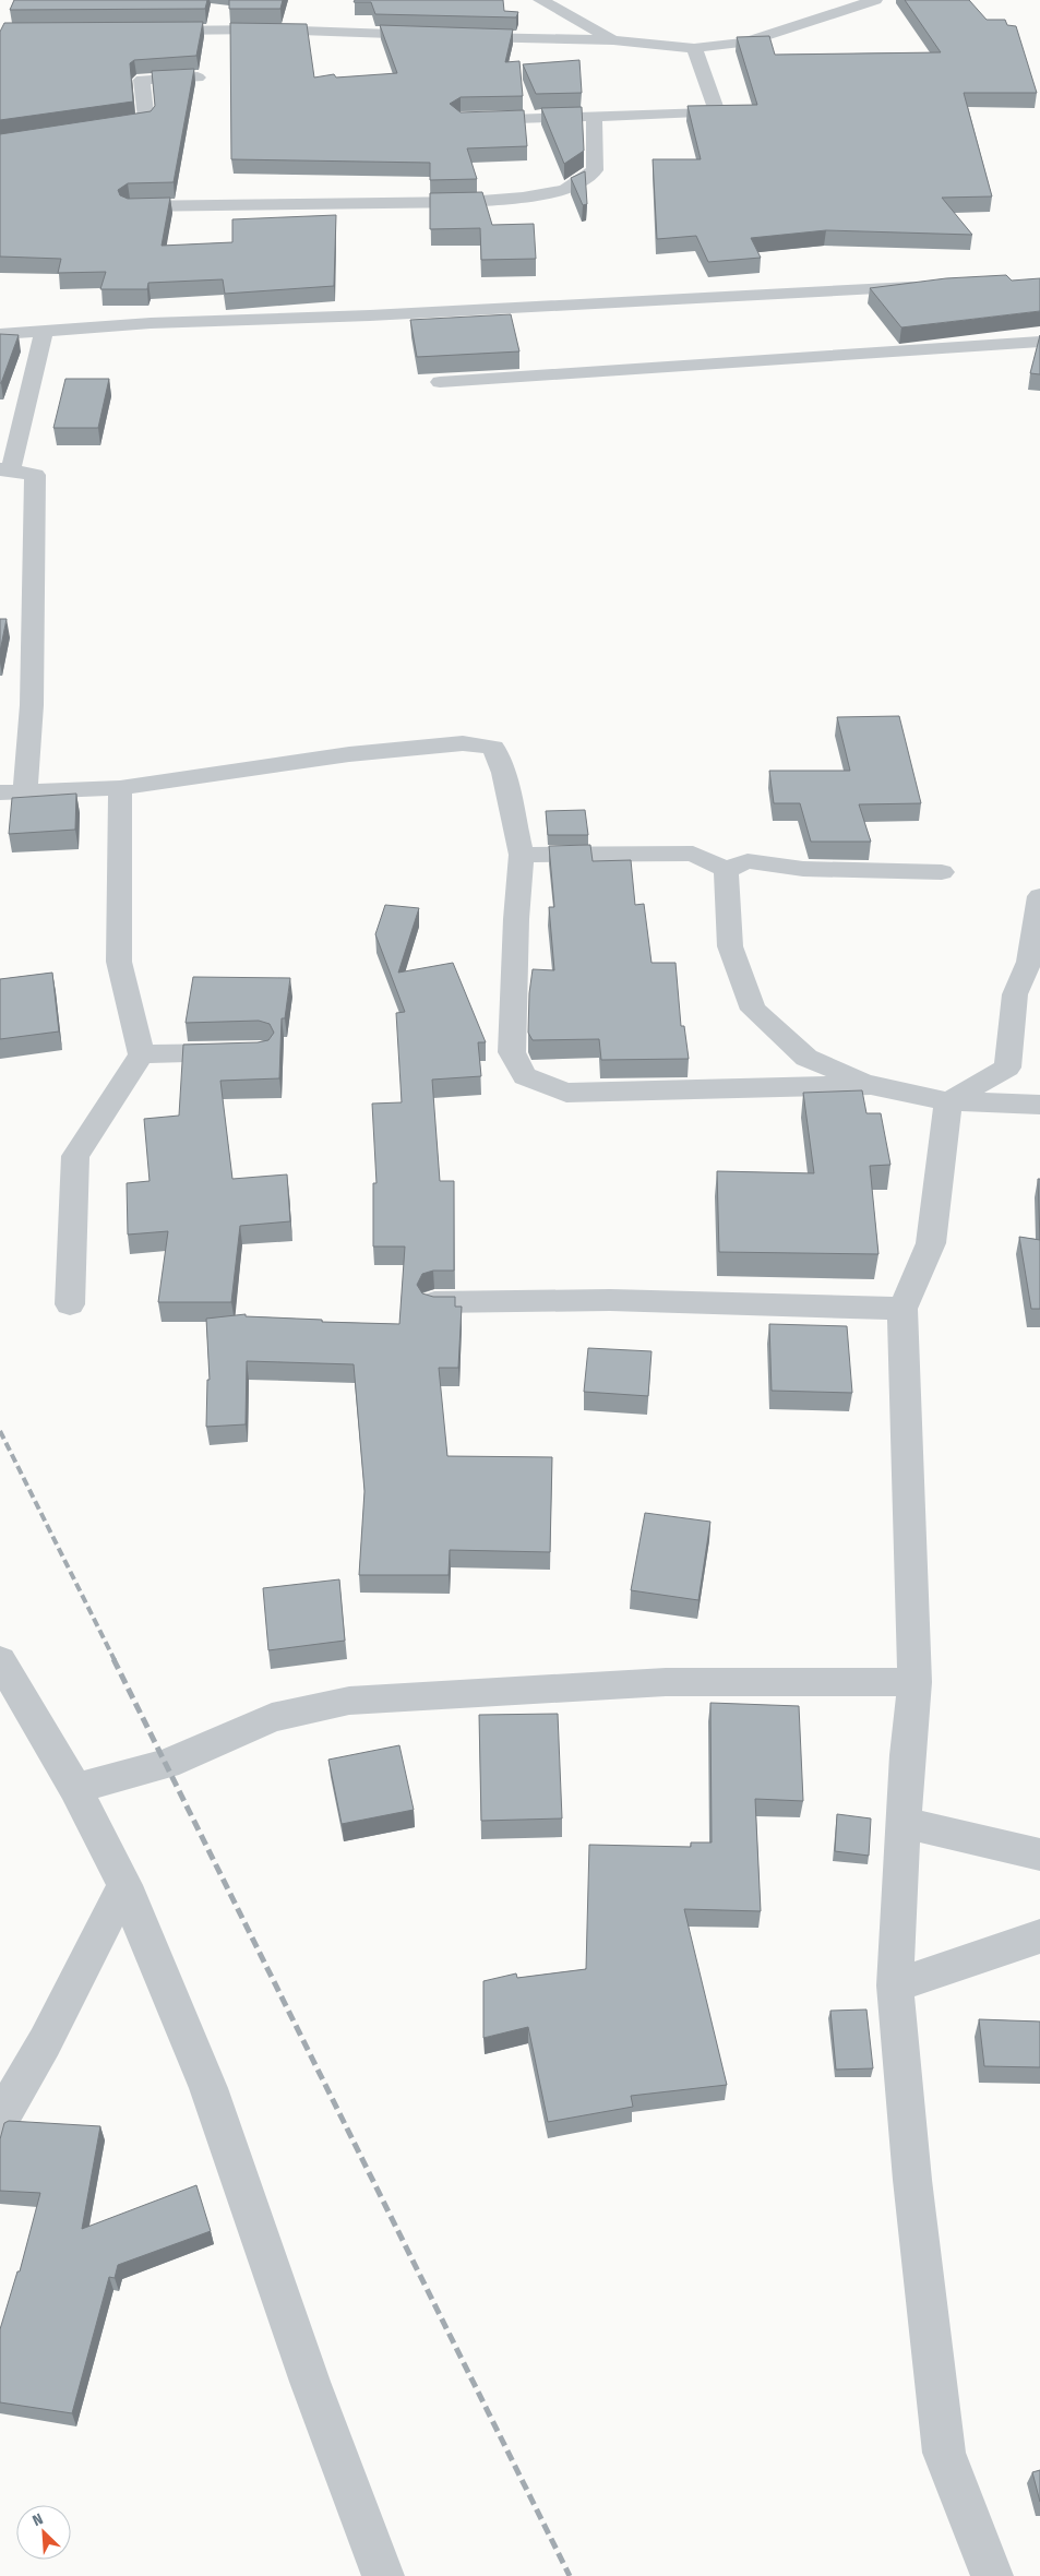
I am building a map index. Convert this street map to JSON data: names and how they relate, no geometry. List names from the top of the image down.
{
  "north": "top left"
}
